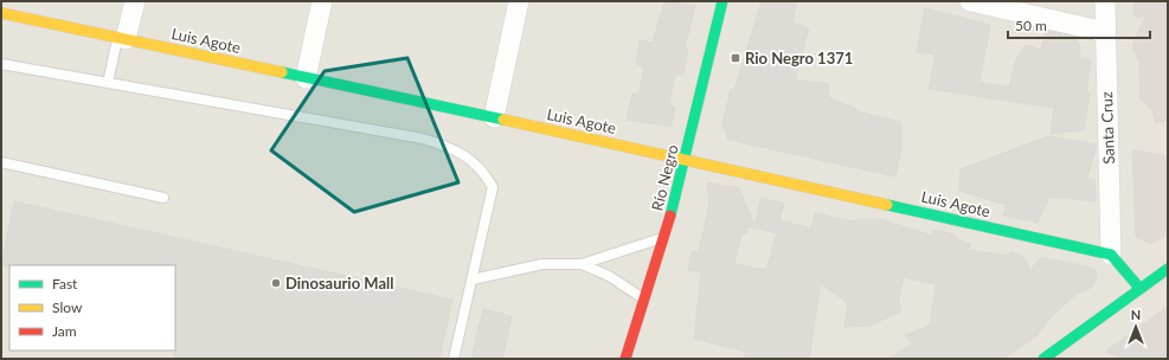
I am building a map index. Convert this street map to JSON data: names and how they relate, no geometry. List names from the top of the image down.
{
  "streets": {
    "main road": ["Luis Agote", "Río Negro"],
    "street": ["Santa Cruz"]
  },
  "crossings": [
    ["Luis Agote", "Santa Cruz"],
    ["Luis Agote", "Río Negro"]
  ],
  "places": {
    "transit": ["Rio Negro 1371"],
    "other": ["Dinosaurio Mall"]
  },
  "legend": ["Fast", "Slow", "Jam"],
  "scale_bar": "50 m",
  "north": "top"
}
